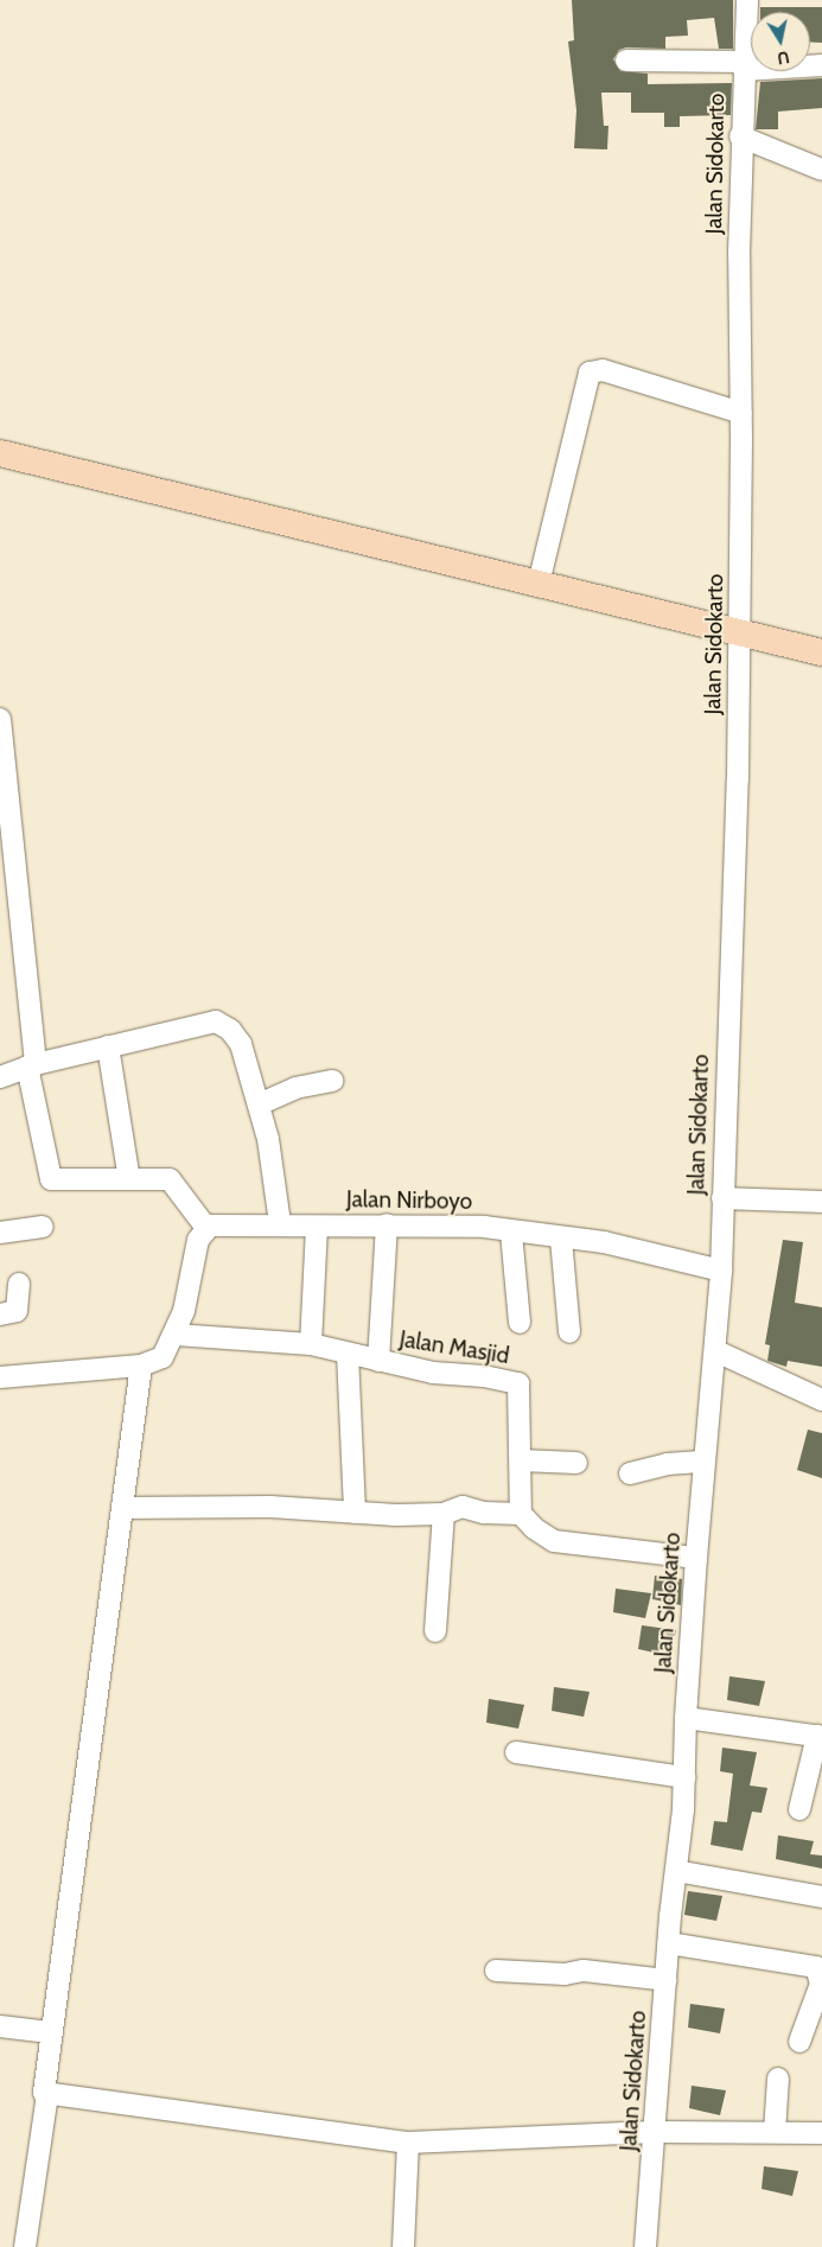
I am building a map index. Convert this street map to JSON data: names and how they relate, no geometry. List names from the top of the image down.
{
  "streets": {
    "street": ["Jalan Sidokarto", "Jalan Nirboyo", "Jalan Masjid"]
  },
  "crossings": [
    ["Jalan Sidokarto", "Jalan Nirboyo"]
  ],
  "north": "bottom"
}
